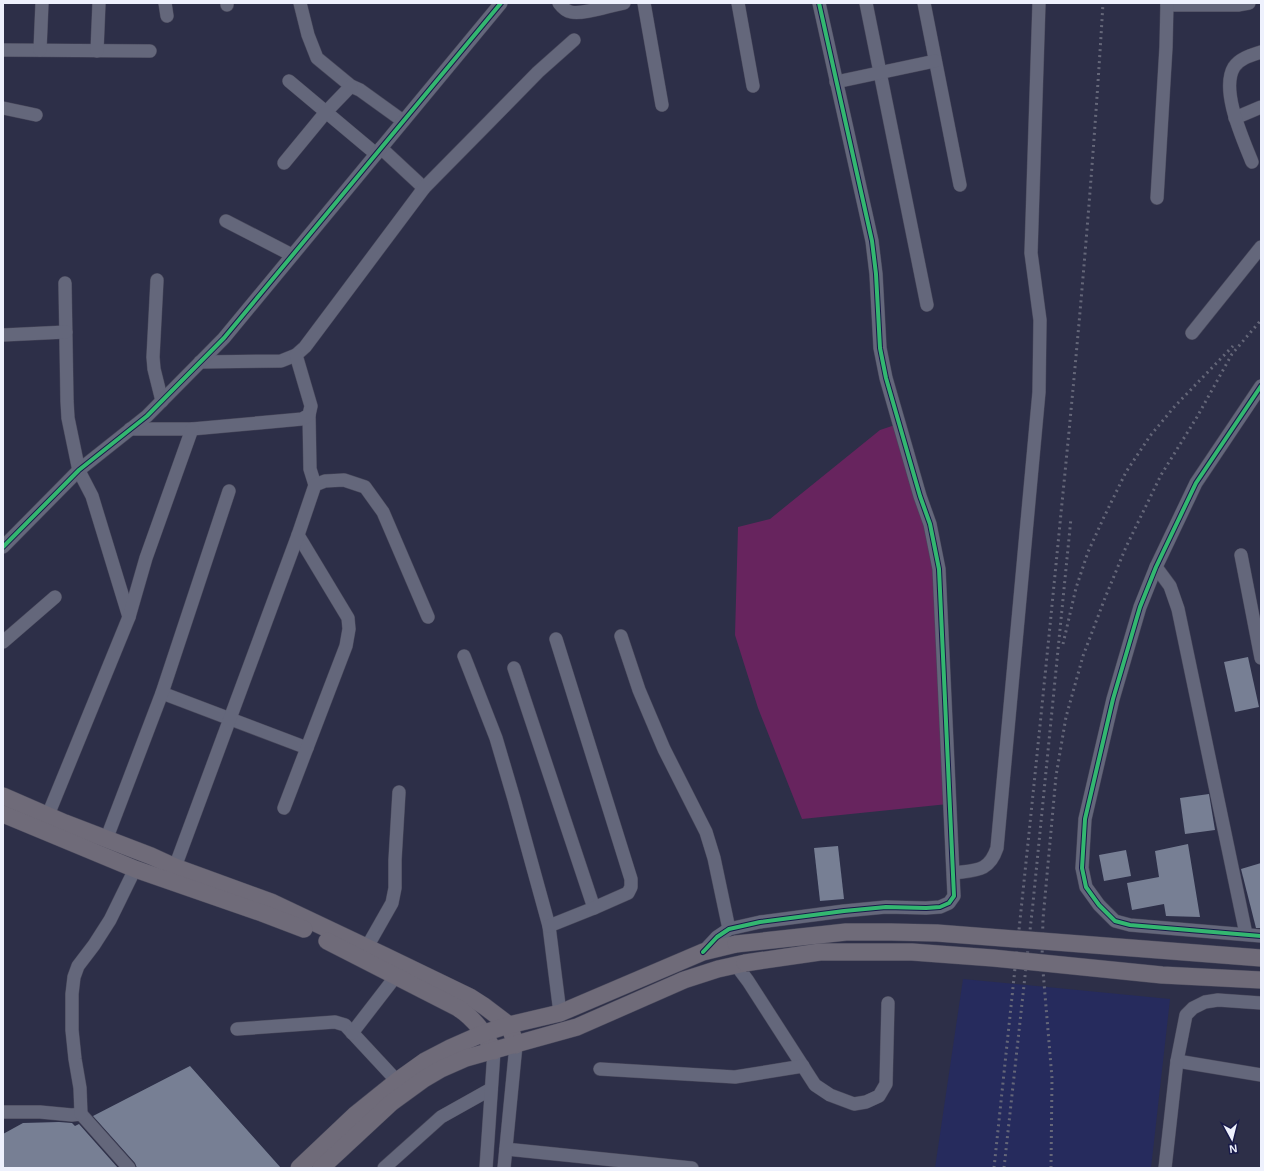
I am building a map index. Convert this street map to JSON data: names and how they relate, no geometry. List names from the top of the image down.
{
  "north": "bottom"
}
